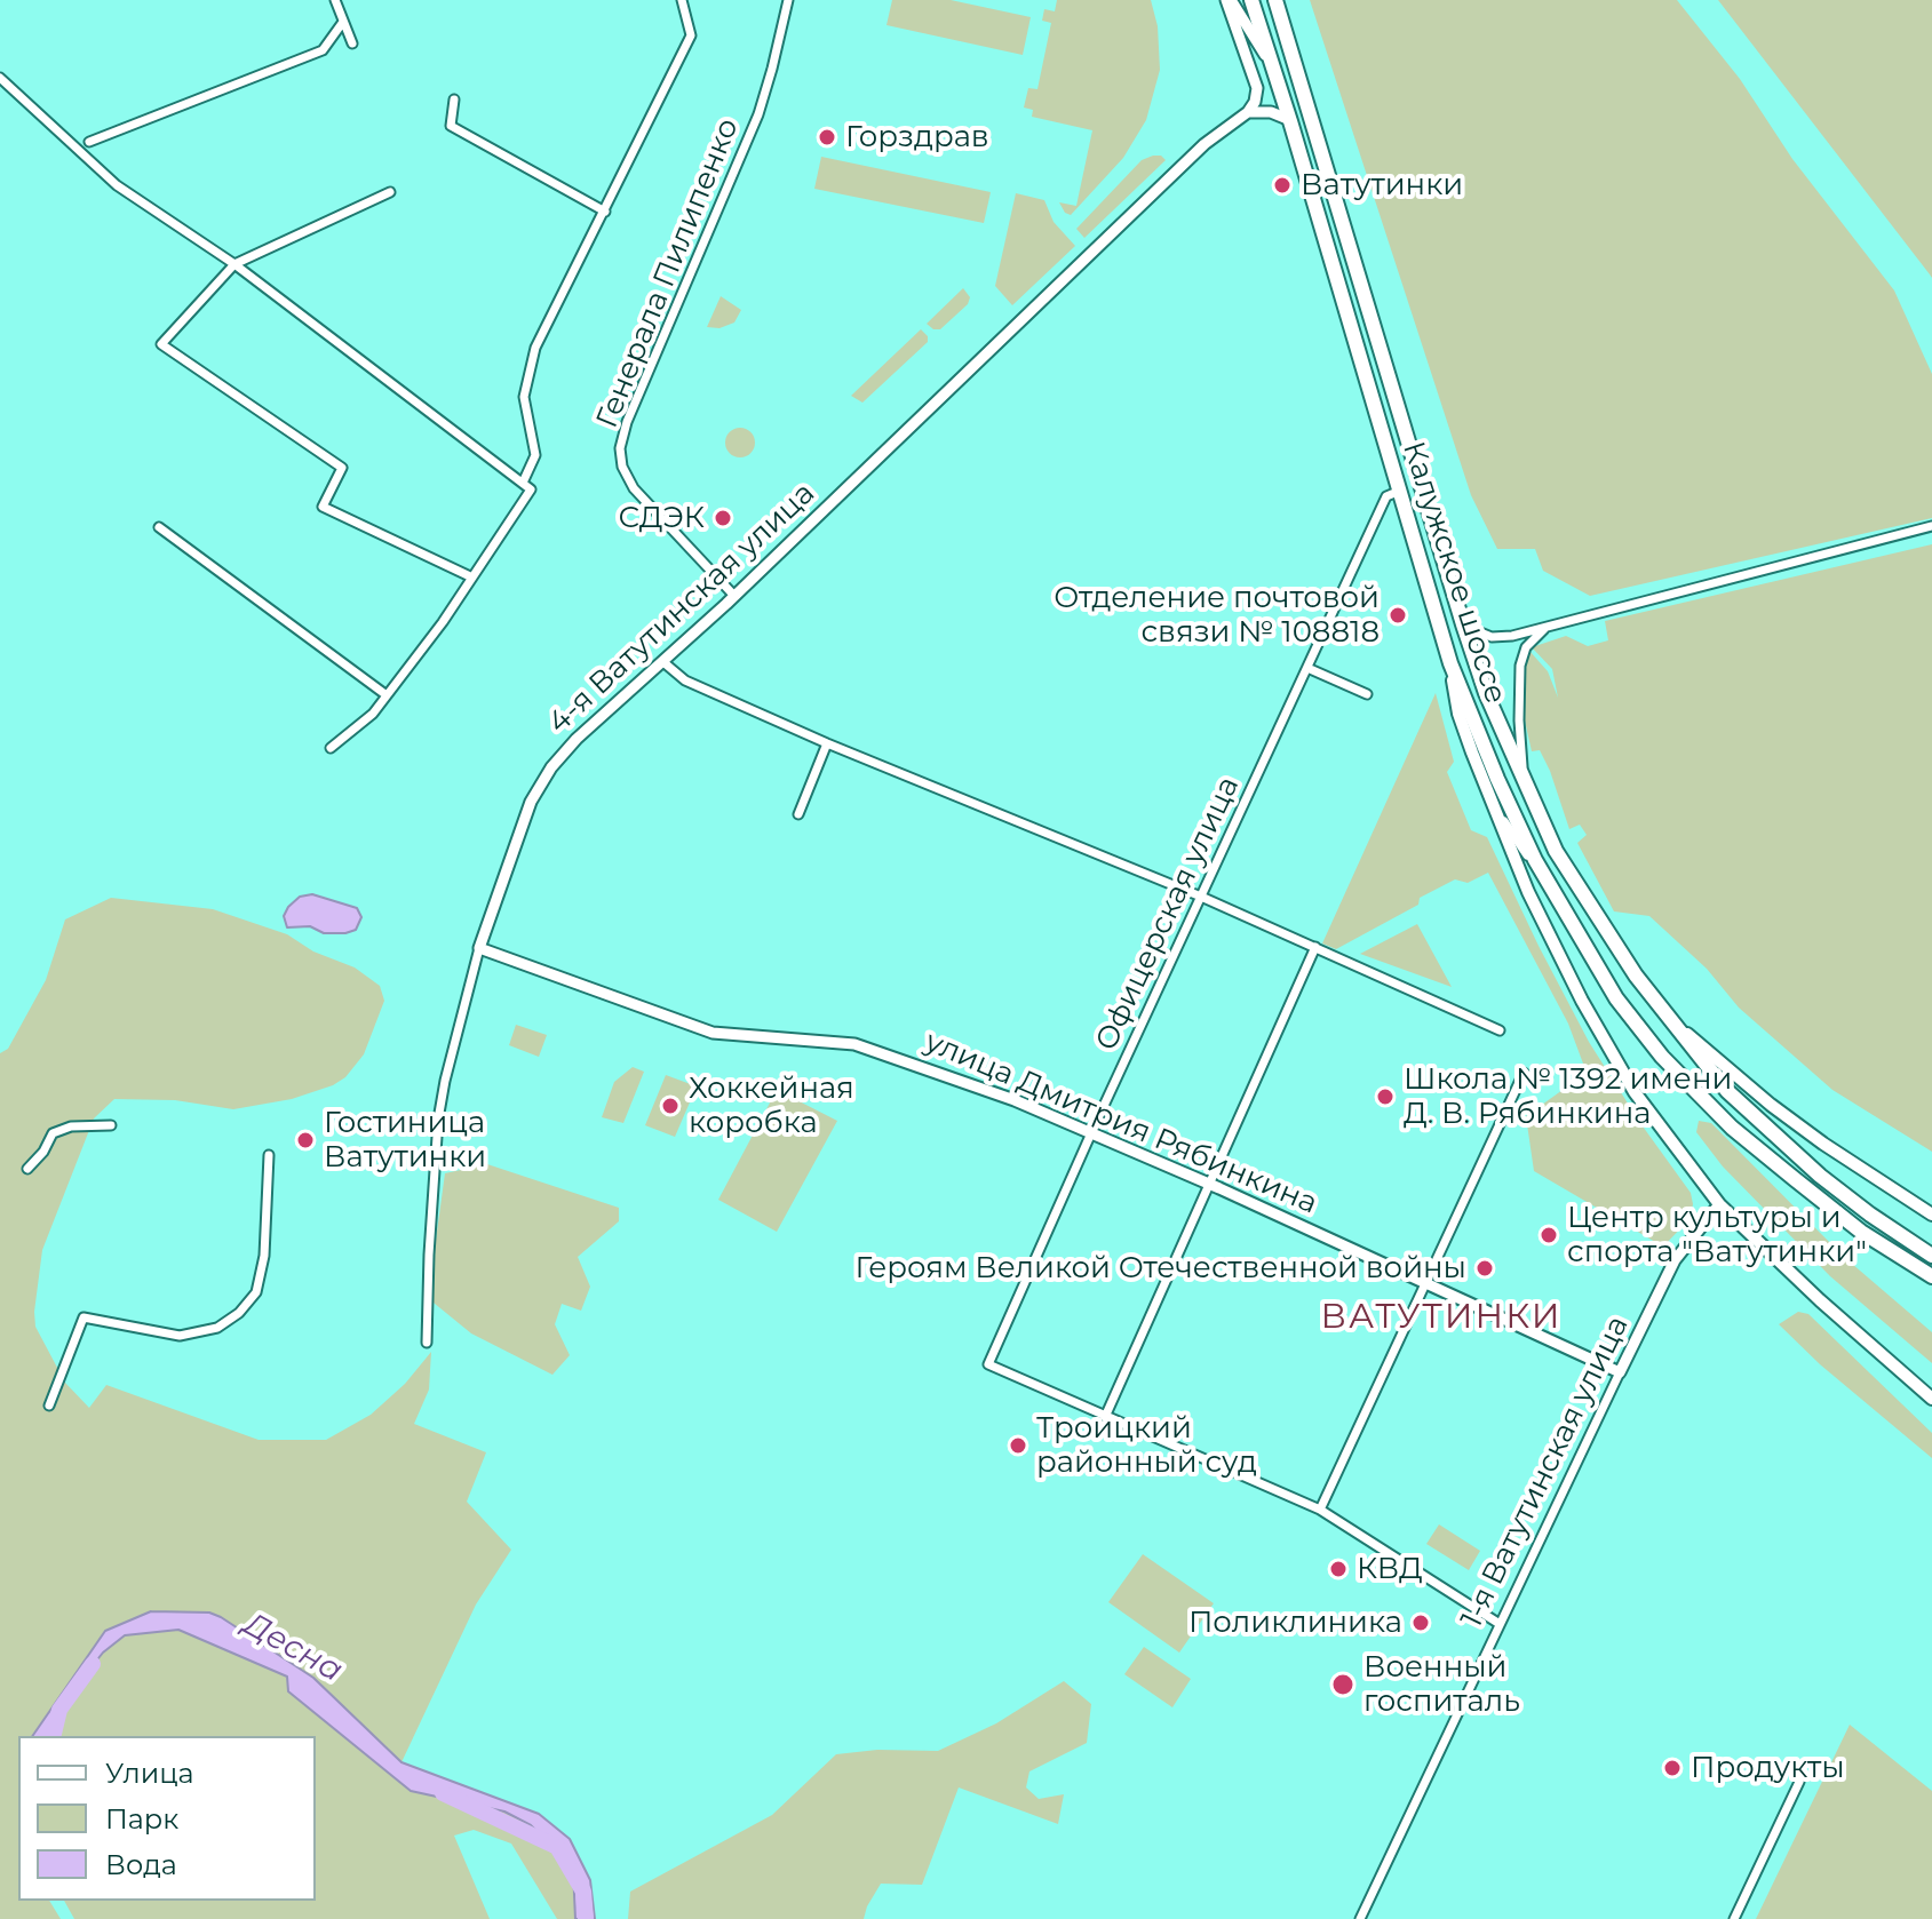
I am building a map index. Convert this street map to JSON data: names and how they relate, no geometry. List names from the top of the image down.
{
  "streets": {
    "highway": ["Калужское шоссе"],
    "street": [
      "Генерала Пилипенко",
      "4-я Ватутинская улица",
      "Офицерская улица",
      "улица Дмитрия Рябинкина",
      "1-я Ватутинская улица"
    ]
  },
  "crossings": [
    ["Генерала Пилипенко", "4-я Ватутинская улица"],
    ["Калужское шоссе", "Офицерская улица"],
    ["4-я Ватутинская улица", "улица Дмитрия Рябинкина"],
    ["Офицерская улица", "улица Дмитрия Рябинкина"],
    ["улица Дмитрия Рябинкина", "1-я Ватутинская улица"]
  ],
  "districts": ["ВАТУТИНКИ"],
  "water": ["Десна"],
  "places": [
    "Горздрав",
    "Ватутинки",
    "СДЭК",
    "Отделение почтовой связи № 108818",
    "Школа № 1392 имени Д. В. Рябинкина",
    "Хоккейная коробка",
    "Гостиница Ватутинки",
    "Центр культуры и спорта \"Ватутинки\"",
    "Героям Великой Отечественной войны",
    "Троицкий районный суд",
    "КВД",
    "Поликлиника",
    "Военный госпиталь",
    "Продукты"
  ],
  "legend": ["Улица", "Парк", "Вода"]
}
